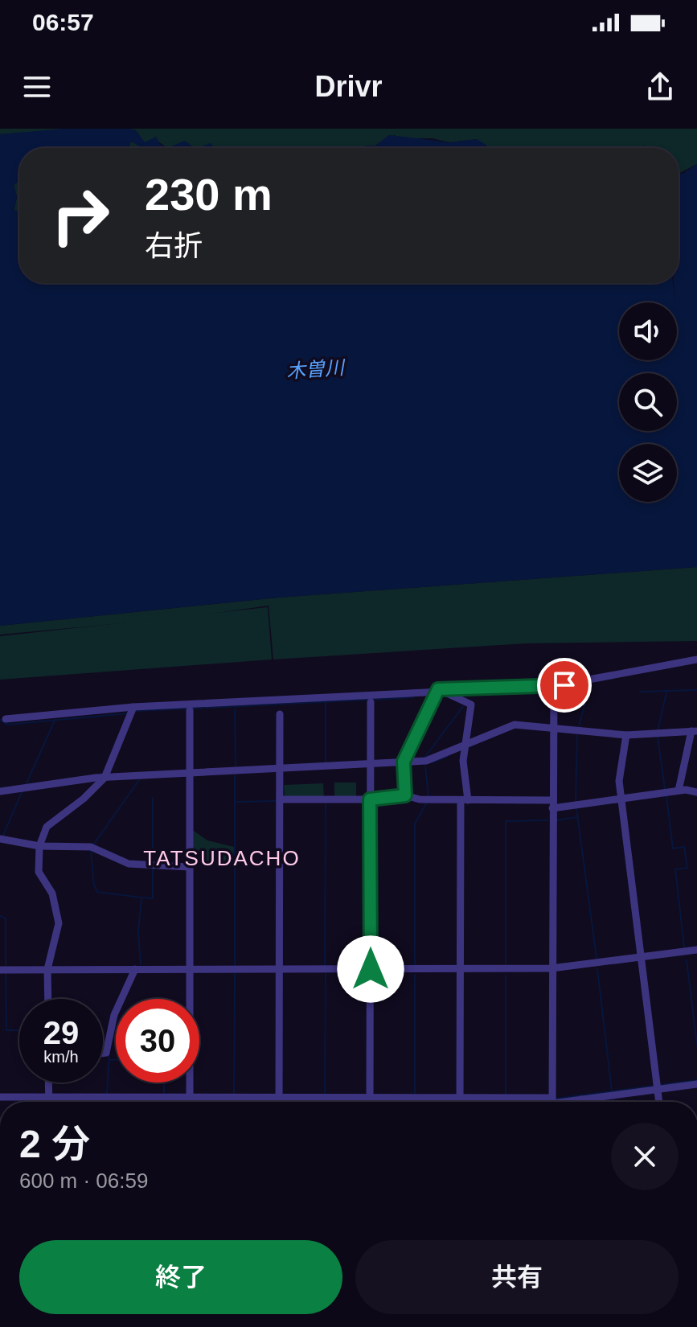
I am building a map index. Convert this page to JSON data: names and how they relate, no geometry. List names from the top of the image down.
{
  "districts": ["TATSUDACHO"],
  "water": ["木曽川"],
  "page": {
    "status": "06:57",
    "header": "Drivr",
    "turn": ["230 m", "右折"],
    "speed": "29 km/h",
    "limit": "30",
    "heading": ["2 分", "600 m · 06:59"],
    "buttons": ["終了", "共有"]
  }
}
